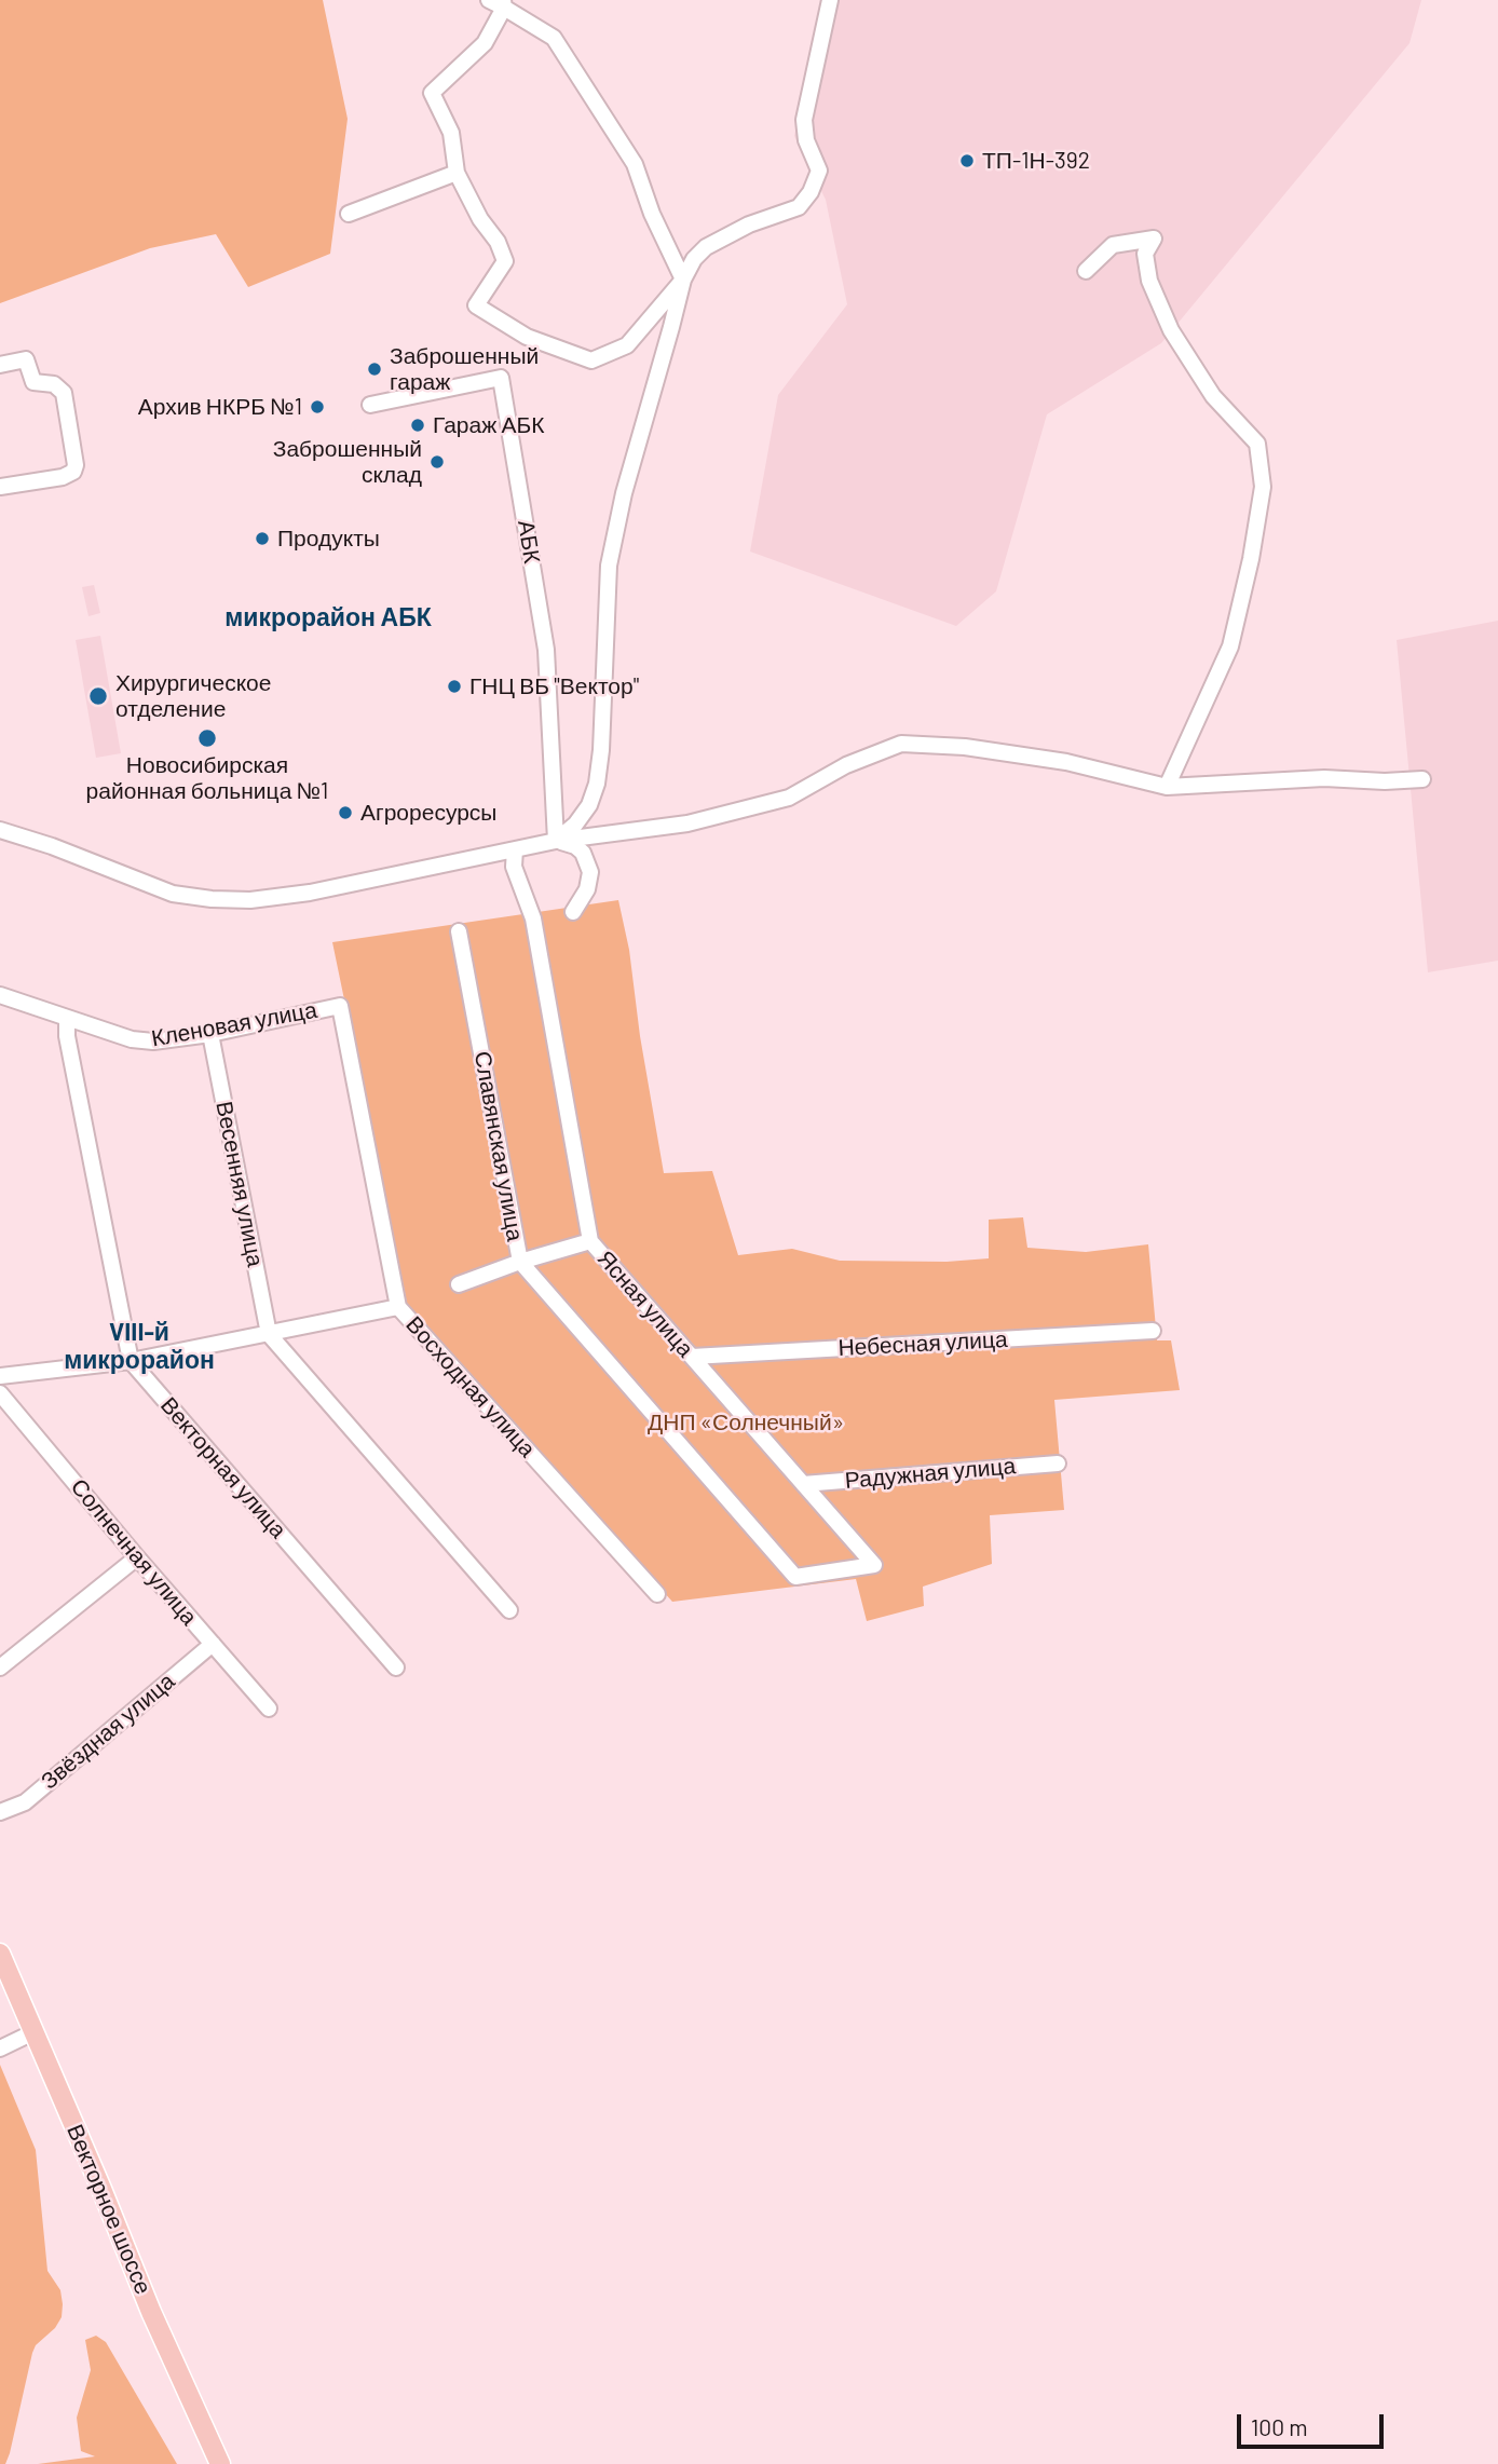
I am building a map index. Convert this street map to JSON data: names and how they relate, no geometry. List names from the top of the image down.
{
  "streets": {
    "main road": ["Векторное шоссе"],
    "street": [
      "АБК",
      "Кленовая улица",
      "Славянская улица",
      "Весенняя улица",
      "Ясная улица",
      "Небесная улица",
      "Восходная улица",
      "Векторная улица",
      "Радужная улица",
      "Солнечная улица",
      "Звёздная улица"
    ]
  },
  "crossings": [
    ["Кленовая улица", "Весенняя улица"],
    ["Кленовая улица", "Восходная улица"],
    ["Кленовая улица", "Векторная улица"],
    ["Славянская улица", "Ясная улица"],
    ["Ясная улица", "Небесная улица"],
    ["Ясная улица", "Радужная улица"],
    ["Солнечная улица", "Звёздная улица"]
  ],
  "districts": ["микрорайон АБК", "VIII-й микрорайон"],
  "parks": ["ДНП «Солнечный»"],
  "places": [
    "ТП-1Н-392",
    "Заброшенный гараж",
    "Архив НКРБ №1",
    "Гараж АБК",
    "Заброшенный склад",
    "Продукты",
    "ГНЦ ВБ \"Вектор\"",
    "Хирургическое отделение",
    "Новосибирская районная больница №1",
    "Агроресурсы"
  ],
  "scale_bar": "100 m"
}
